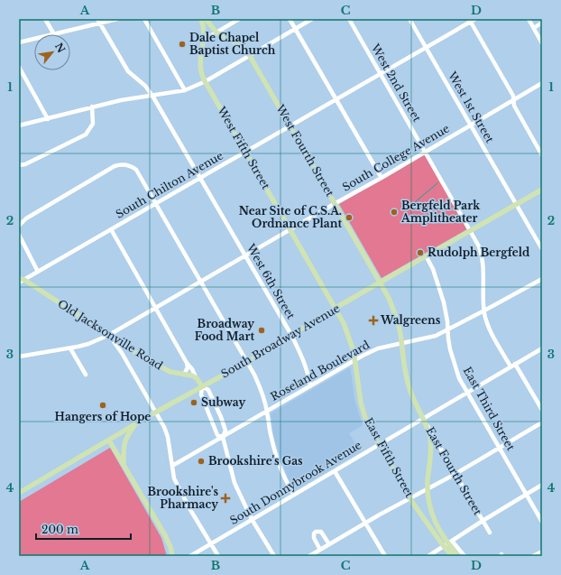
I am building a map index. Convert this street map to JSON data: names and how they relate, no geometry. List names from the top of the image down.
{
  "streets": {
    "main road": [
      "West Fifth Street",
      "West Fourth Street",
      "Old Jacksonville Road",
      "South Broadway Avenue",
      "East Fifth Street",
      "East Fourth Street"
    ],
    "street": [
      "West 2nd Street",
      "West 1st Street",
      "South College Avenue",
      "South Chilton Avenue",
      "West 6th Street",
      "Roseland Boulevard",
      "East Third Street",
      "South Donnybrook Avenue"
    ]
  },
  "crossings": [
    ["West 2nd Street", "South College Avenue"],
    ["West 2nd Street", "South Chilton Avenue"],
    ["West 2nd Street", "South Broadway Avenue"],
    ["West 2nd Street", "Roseland Boulevard"],
    ["West 2nd Street", "South Donnybrook Avenue"],
    ["West 1st Street", "South College Avenue"],
    ["West 1st Street", "South Chilton Avenue"],
    ["West 1st Street", "South Broadway Avenue"],
    ["West Fifth Street", "South College Avenue"],
    ["West Fifth Street", "South Chilton Avenue"],
    ["West Fifth Street", "South Broadway Avenue"],
    ["West Fifth Street", "East Fifth Street"],
    ["West Fourth Street", "South College Avenue"],
    ["West Fourth Street", "South Chilton Avenue"],
    ["West Fourth Street", "South Broadway Avenue"],
    ["West Fourth Street", "East Fourth Street"],
    ["South College Avenue", "West 6th Street"],
    ["South College Avenue", "Old Jacksonville Road"],
    ["South Chilton Avenue", "West 6th Street"],
    ["South Chilton Avenue", "Old Jacksonville Road"],
    ["West 6th Street", "South Broadway Avenue"],
    ["West 6th Street", "Roseland Boulevard"],
    ["South Broadway Avenue", "East Third Street"],
    ["South Broadway Avenue", "East Fifth Street"],
    ["South Broadway Avenue", "East Fourth Street"],
    ["Roseland Boulevard", "East Third Street"],
    ["Roseland Boulevard", "East Fifth Street"],
    ["Roseland Boulevard", "East Fourth Street"],
    ["East Third Street", "South Donnybrook Avenue"],
    ["East Fifth Street", "East Fourth Street"],
    ["East Fifth Street", "South Donnybrook Avenue"],
    ["East Fourth Street", "South Donnybrook Avenue"]
  ],
  "places": {
    "other": [
      "Dale Chapel Baptist Church",
      "Bergfeld Park Amplitheater",
      "Near Site of C.S.A. Ordnance Plant",
      "Rudolph Bergfeld",
      "Broadway Food Mart",
      "Subway",
      "Hangers of Hope",
      "Brookshire's Gas"
    ],
    "health": ["Walgreens", "Brookshire's Pharmacy"]
  },
  "scale_bar": "200 m",
  "north": "top right",
  "grid": {
    "columns": [
      "A",
      "B",
      "C",
      "D"
    ],
    "rows": [
      "1",
      "2",
      "3",
      "4"
    ]
  }
}
